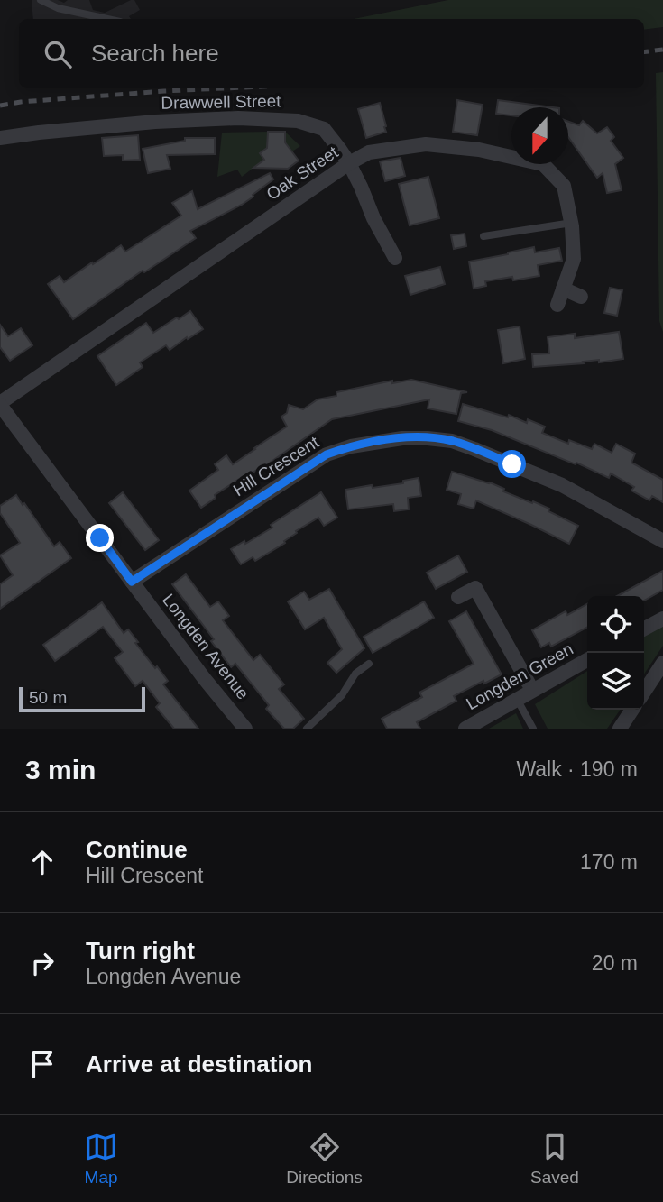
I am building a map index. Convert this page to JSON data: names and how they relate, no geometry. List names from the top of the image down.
{
  "streets": {
    "street": [
      "Drawwell Street",
      "Oak Street",
      "Hill Crescent",
      "Longden Avenue",
      "Longden Green"
    ]
  },
  "crossings": [
    ["Drawwell Street", "Oak Street"],
    ["Oak Street", "Longden Avenue"],
    ["Hill Crescent", "Longden Avenue"]
  ],
  "scale_bar": "50 m",
  "north": "bottom",
  "page": {
    "search": "Search here",
    "scale": "50 m",
    "heading": ["3 min", "Walk · 190 m"],
    "list": [
      ["Continue", "Hill Crescent", "170 m"],
      ["Turn right", "Longden Avenue", "20 m"],
      "Arrive at destination"
    ],
    "nav": ["Map", "Directions", "Saved"]
  }
}
